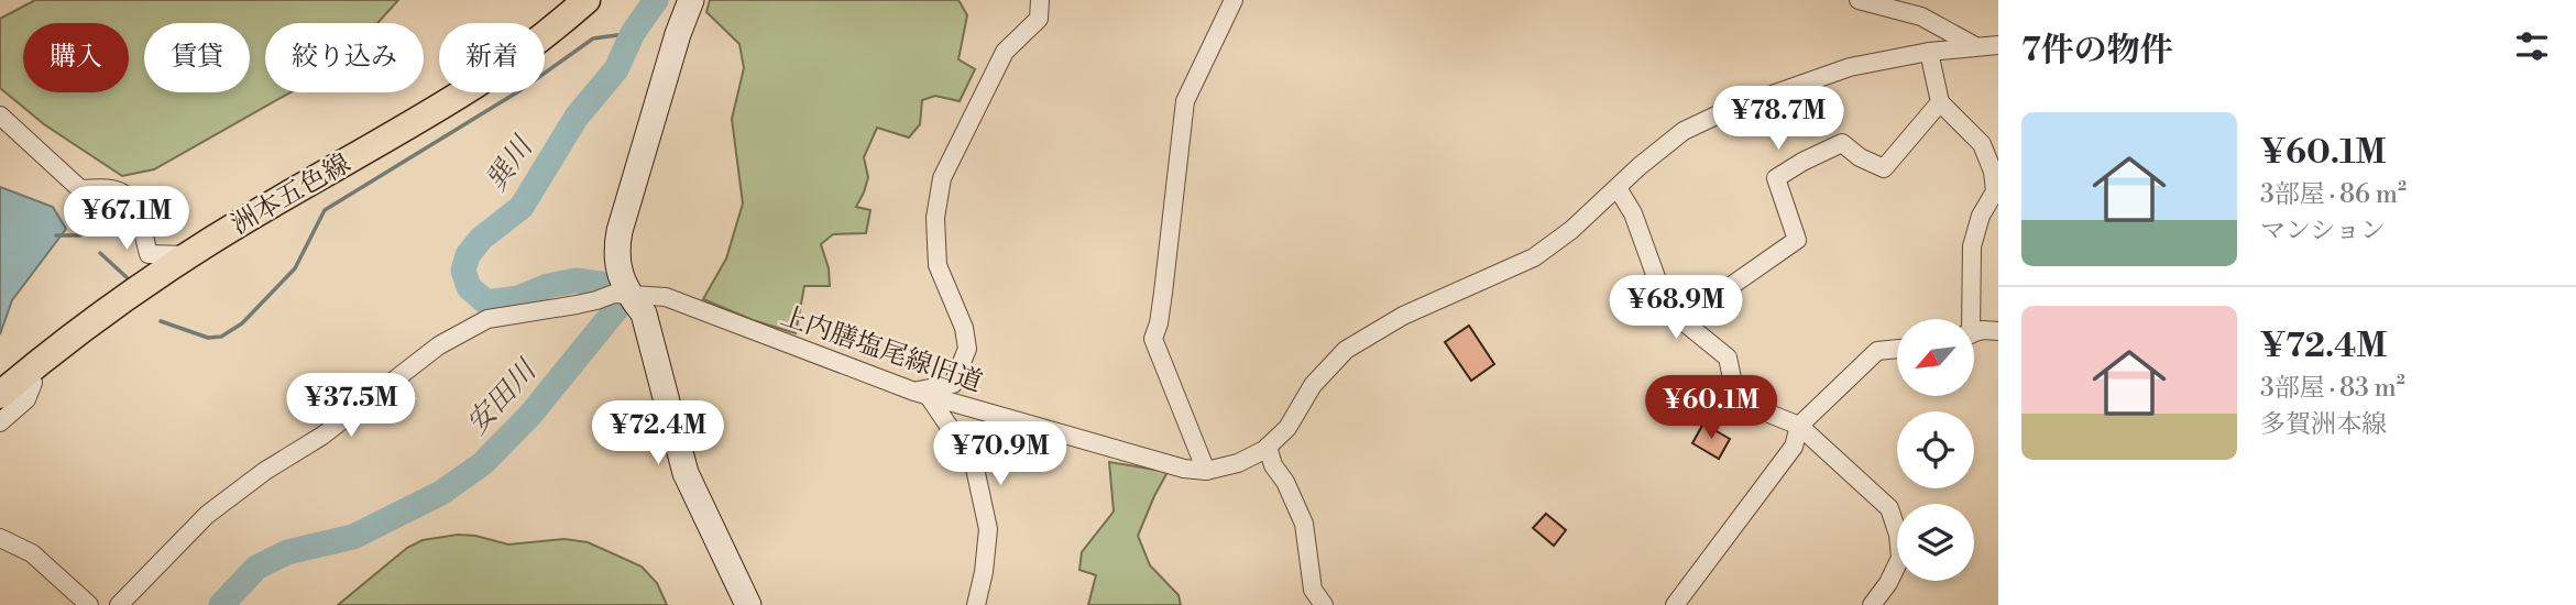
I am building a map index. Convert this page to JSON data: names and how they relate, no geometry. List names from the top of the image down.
{
  "streets": {
    "main road": ["洲本五色線"],
    "street": ["上内膳塩尾線旧道"]
  },
  "water": ["巽川", "安田川"],
  "north": "bottom left",
  "page": {
    "heading": "7件の物件",
    "chip": [
      "購入",
      "賃貸",
      "絞り込み",
      "新着"
    ],
    "price": [
      "¥78.7M",
      "¥67.1M",
      "¥68.9M",
      "¥37.5M",
      "¥60.1M",
      "¥72.4M",
      "¥70.9M"
    ],
    "list": [
      {
        "name": "¥60.1M",
        "note": "3部屋 · 86 m² · マンション"
      },
      {
        "name": "¥72.4M",
        "note": "3部屋 · 83 m² · 多賀洲本線"
      }
    ]
  }
}
